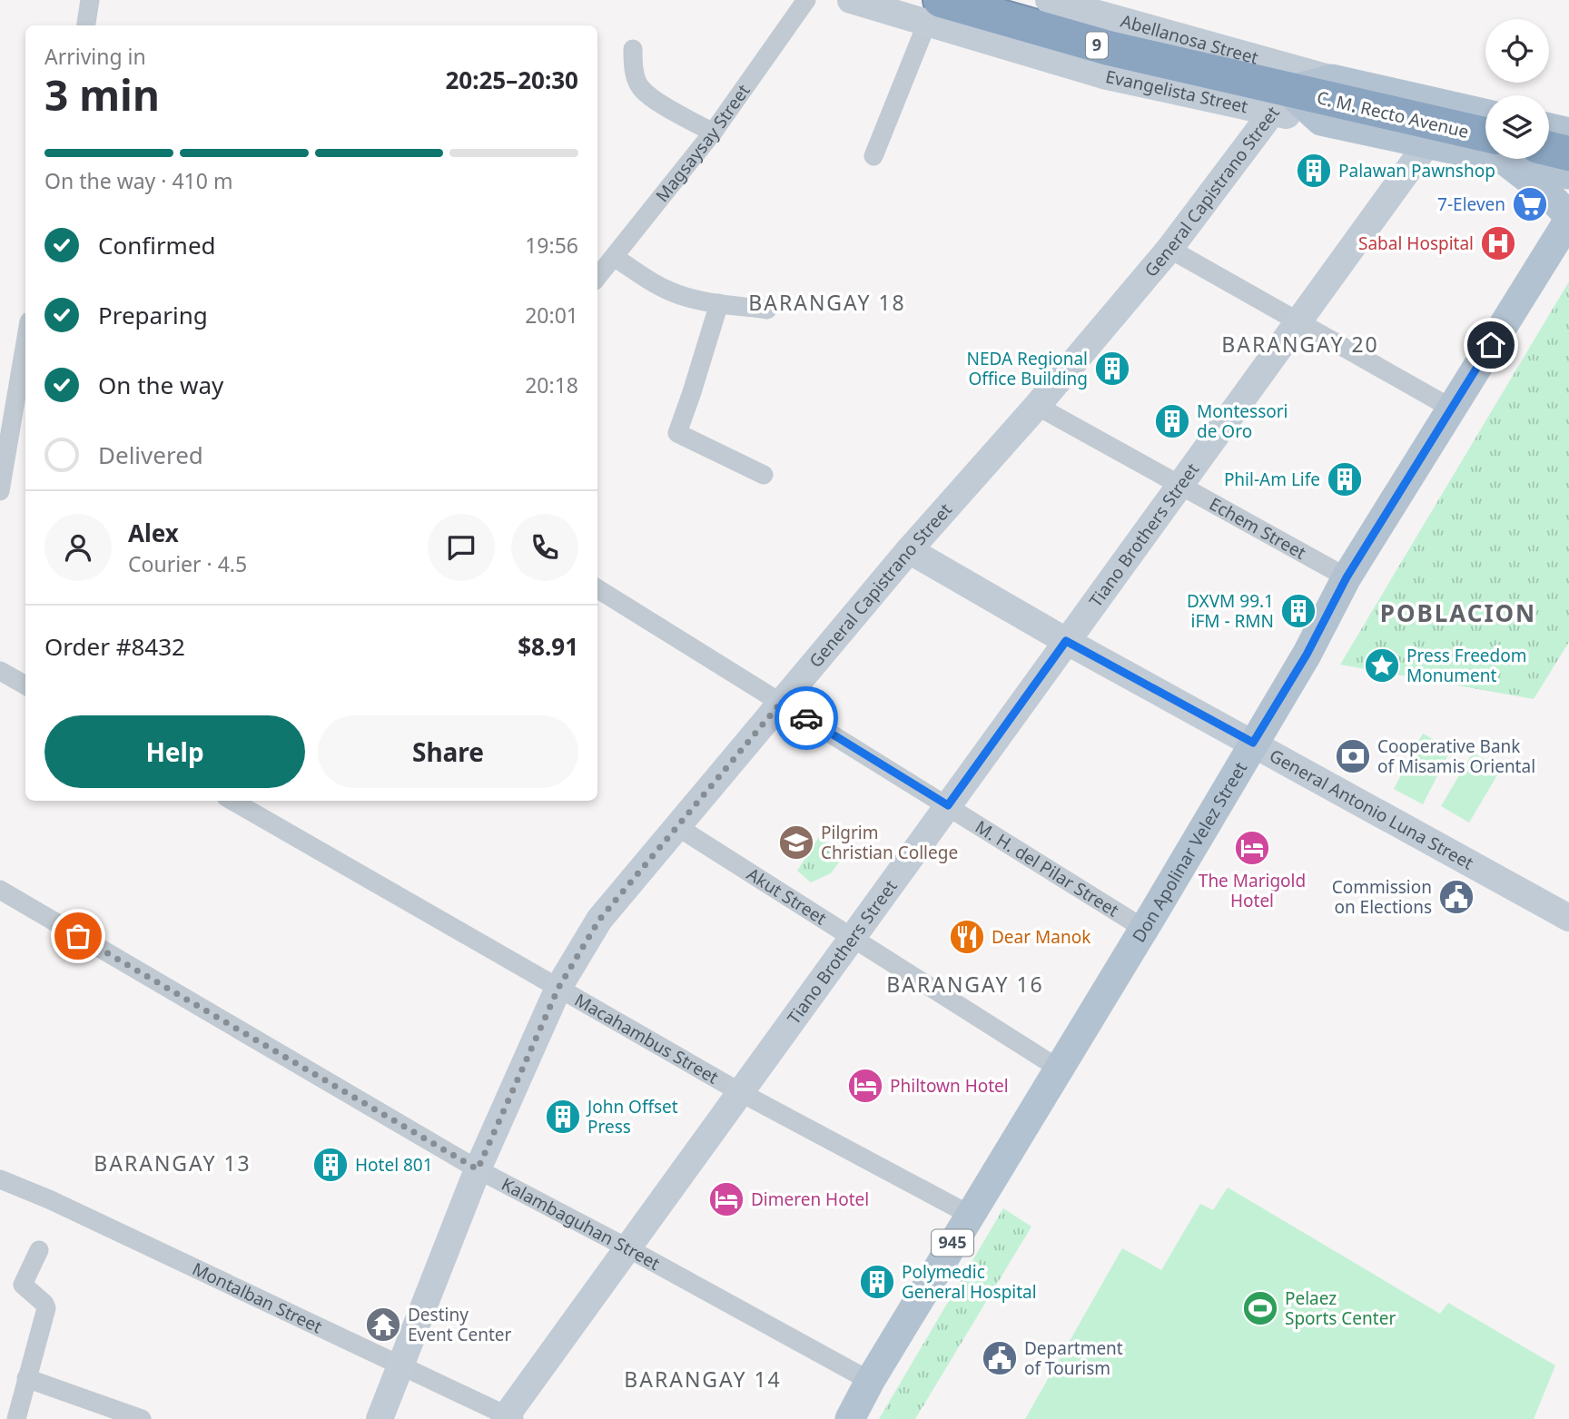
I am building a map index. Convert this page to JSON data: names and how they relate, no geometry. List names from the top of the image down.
{
  "streets": {
    "highway": ["9", "C. M. Recto Avenue"],
    "main road": ["Don Apolinar Velez Street", "945"],
    "street": [
      "Abellanosa Street",
      "Magsaysay Street",
      "General Capistrano Street",
      "Echem Street",
      "Tiano Brothers Street",
      "General Antonio Luna Street",
      "M. H. del Pilar Street",
      "Akut Street",
      "Macahambus Street",
      "Kalambaguhan Street",
      "Montalban Street"
    ]
  },
  "crossings": [
    ["Abellanosa Street", "C. M. Recto Avenue"],
    ["C. M. Recto Avenue", "General Capistrano Street"],
    ["C. M. Recto Avenue", "Tiano Brothers Street"],
    ["General Capistrano Street", "Echem Street"],
    ["General Capistrano Street", "General Antonio Luna Street"],
    ["General Capistrano Street", "M. H. del Pilar Street"],
    ["General Capistrano Street", "Akut Street"],
    ["General Capistrano Street", "Macahambus Street"],
    ["General Capistrano Street", "Kalambaguhan Street"],
    ["General Capistrano Street", "Montalban Street"],
    ["Echem Street", "Tiano Brothers Street"],
    ["Echem Street", "Don Apolinar Velez Street"],
    ["Tiano Brothers Street", "General Antonio Luna Street"],
    ["Tiano Brothers Street", "M. H. del Pilar Street"],
    ["Tiano Brothers Street", "Akut Street"],
    ["Tiano Brothers Street", "Macahambus Street"],
    ["Tiano Brothers Street", "Kalambaguhan Street"],
    ["Tiano Brothers Street", "Montalban Street"],
    ["General Antonio Luna Street", "Don Apolinar Velez Street"],
    ["Don Apolinar Velez Street", "M. H. del Pilar Street"],
    ["Don Apolinar Velez Street", "Akut Street"],
    ["Don Apolinar Velez Street", "Macahambus Street"],
    ["Don Apolinar Velez Street", "Kalambaguhan Street"]
  ],
  "districts": [
    "BARANGAY 18",
    "BARANGAY 20",
    "POBLACION",
    "BARANGAY 16",
    "BARANGAY 13",
    "BARANGAY 14"
  ],
  "places": {
    "building": [
      "Palawan Pawnshop",
      "NEDA Regional Office Building",
      "Montessori de Oro",
      "Phil-Am Life",
      "DXVM 99.1 iFM - RMN",
      "John Offset Press",
      "Hotel 801",
      "Polymedic General Hospital"
    ],
    "supermarket": ["7-Eleven"],
    "hospital": ["Sabal Hospital"],
    "place": ["Press Freedom Monument"],
    "bank": ["Cooperative Bank of Misamis Oriental"],
    "school or university": ["Pilgrim Christian College"],
    "hotel": ["The Marigold Hotel", "Philtown Hotel", "Dimeren Hotel"],
    "public building": ["Commission on Elections", "Department of Tourism"],
    "restaurant": ["Dear Manok"],
    "sports": ["Pelaez Sports Center"],
    "temple": ["Destiny Event Center"]
  },
  "page": {
    "heading": ["3 min", "Arriving in", "20:25–20:30"],
    "panel": [
      "Alex",
      "Courier · 4.5",
      "Order #8432",
      "$8.91"
    ],
    "bar": "On the way · 410 m",
    "list": [
      ["Confirmed", "19:56"],
      ["Preparing", "20:01"],
      ["On the way", "20:18"],
      "Delivered"
    ],
    "buttons": ["Help", "Share"]
  }
}
